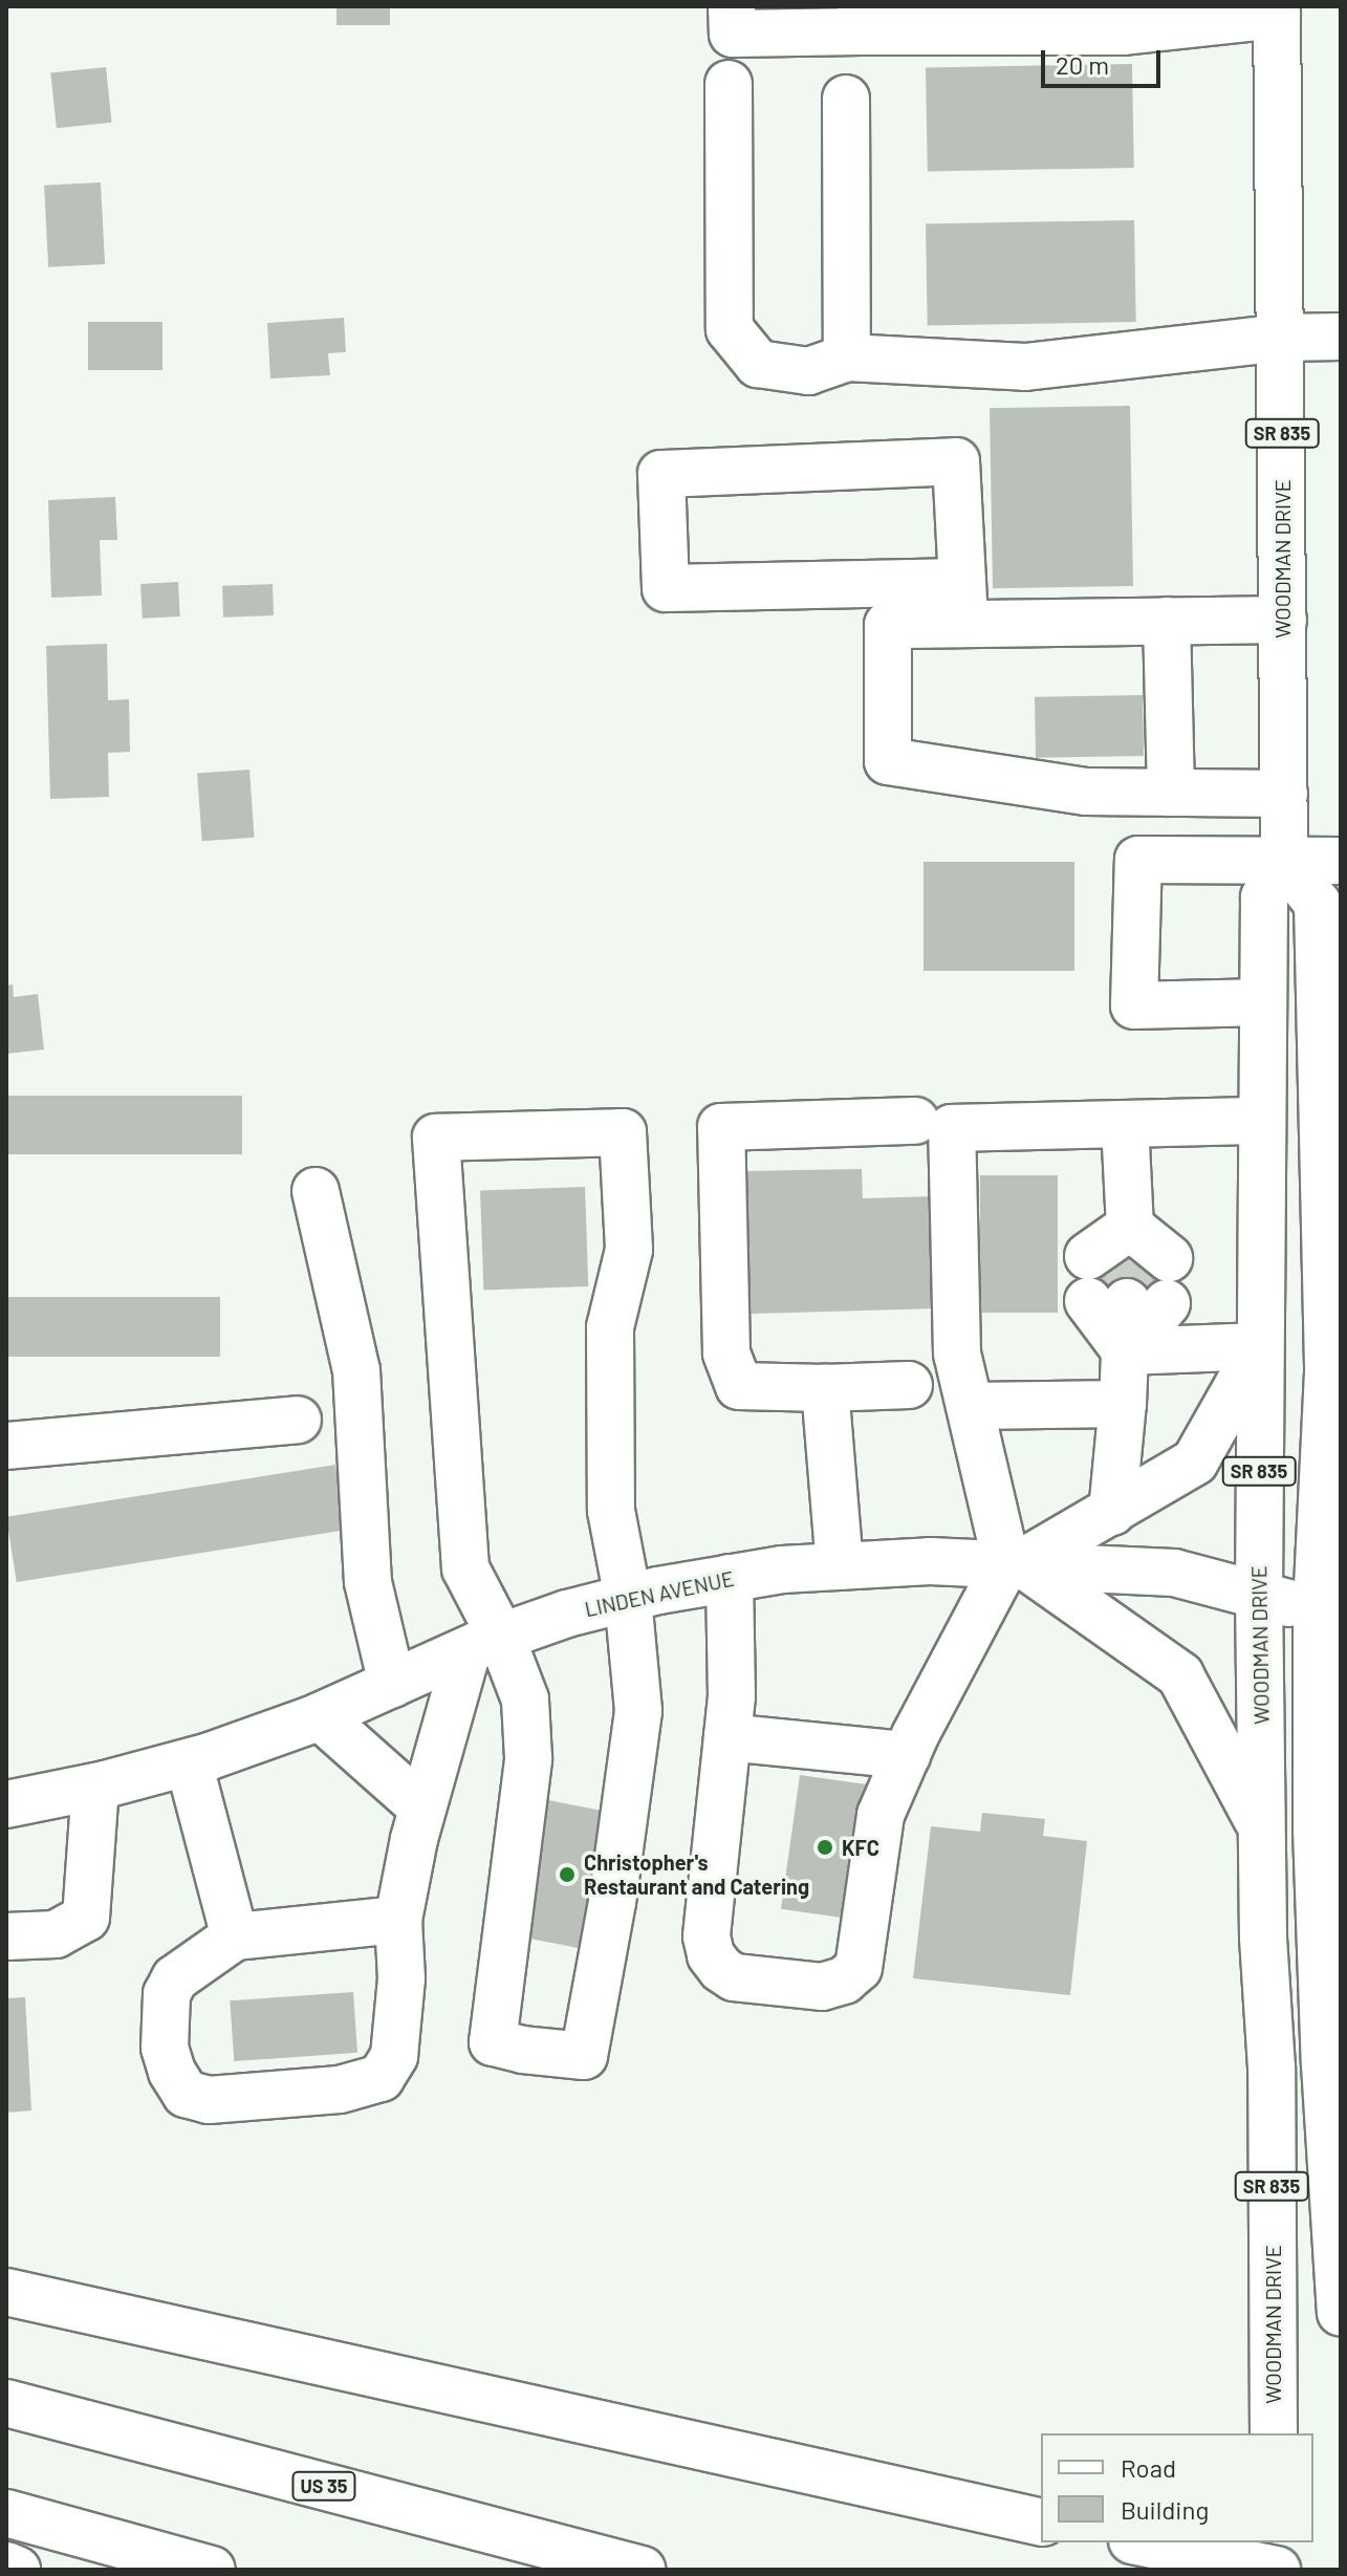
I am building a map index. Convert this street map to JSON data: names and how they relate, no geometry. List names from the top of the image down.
{
  "streets": {
    "main road": [
      "SR 835",
      "WOODMAN DRIVE",
      "LINDEN AVENUE",
      "US 35"
    ]
  },
  "crossings": [
    ["SR 835", "WOODMAN DRIVE"],
    ["SR 835", "LINDEN AVENUE"],
    ["WOODMAN DRIVE", "LINDEN AVENUE"]
  ],
  "places": ["KFC", "Christopher's Restaurant and Catering"],
  "legend": ["Road", "Building"],
  "scale_bar": "20 m"
}
